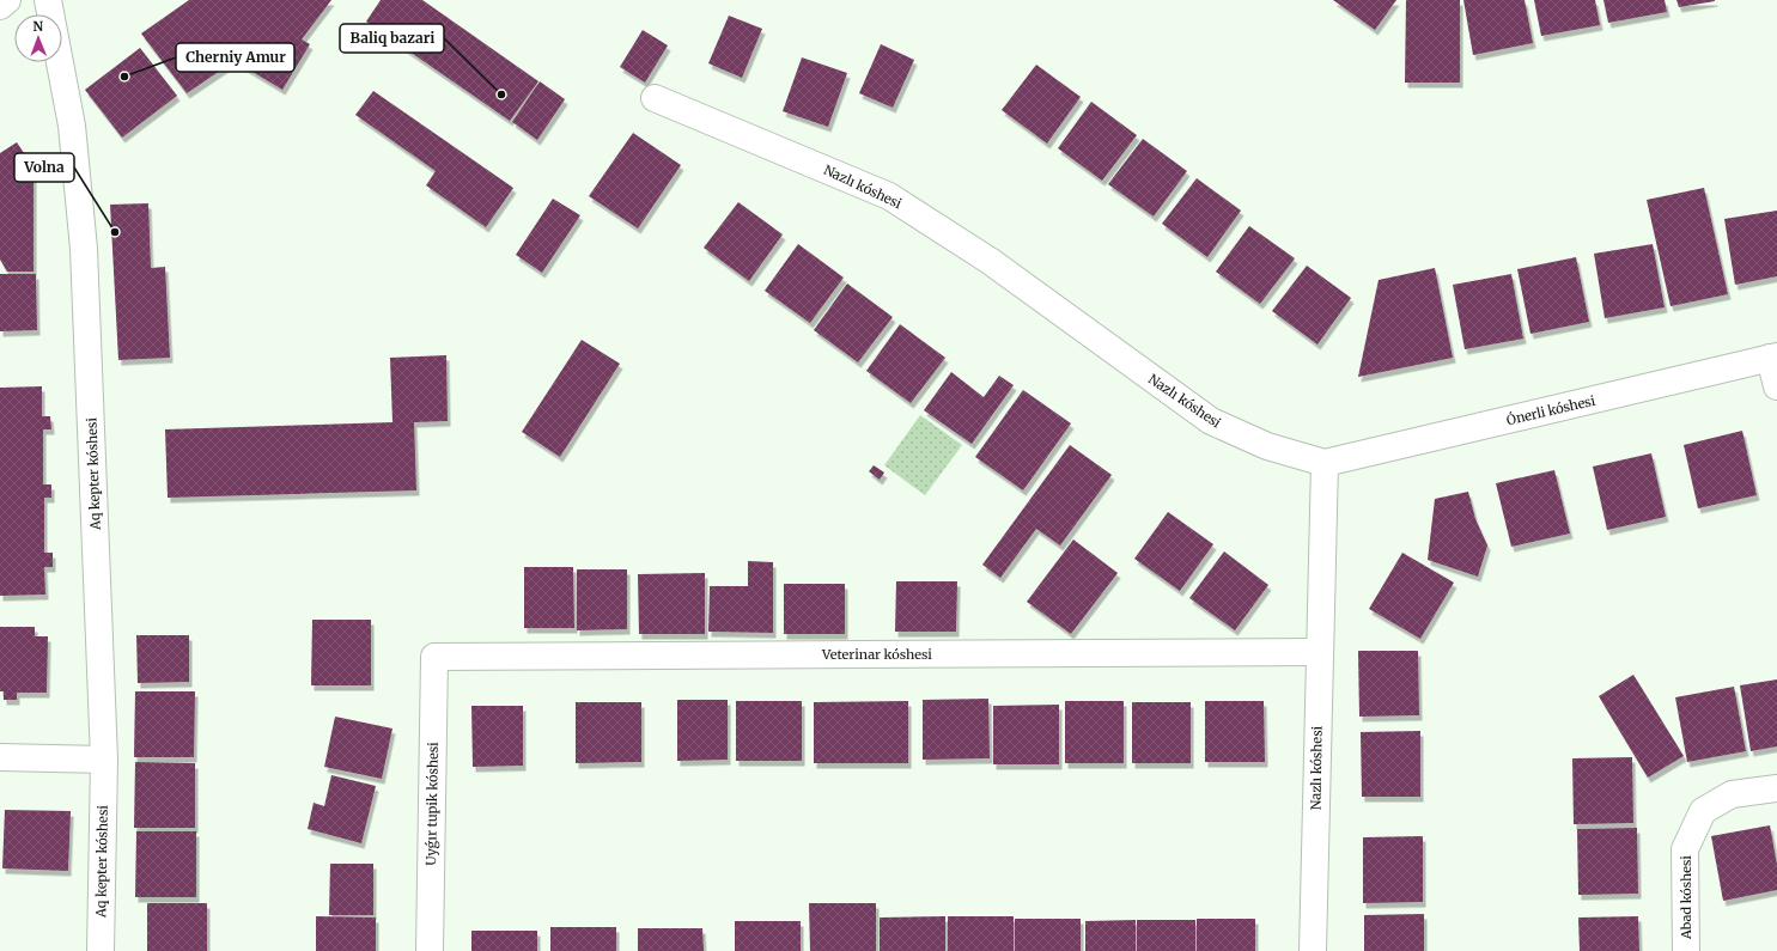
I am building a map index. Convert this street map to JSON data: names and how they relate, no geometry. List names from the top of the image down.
{
  "streets": {
    "street": [
      "Nazlı kóshesi",
      "Ónerli kóshesi",
      "Aq kepter kóshesi",
      "Veterinar kóshesi",
      "Uyǵır tupik kóshesi",
      "Abad kóshesi"
    ]
  },
  "crossings": [
    ["Nazlı kóshesi", "Ónerli kóshesi"],
    ["Nazlı kóshesi", "Veterinar kóshesi"],
    ["Veterinar kóshesi", "Uyǵır tupik kóshesi"]
  ],
  "places": ["Cherniy Amur", "Baliq bazari", "Volna"],
  "north": "top"
}
